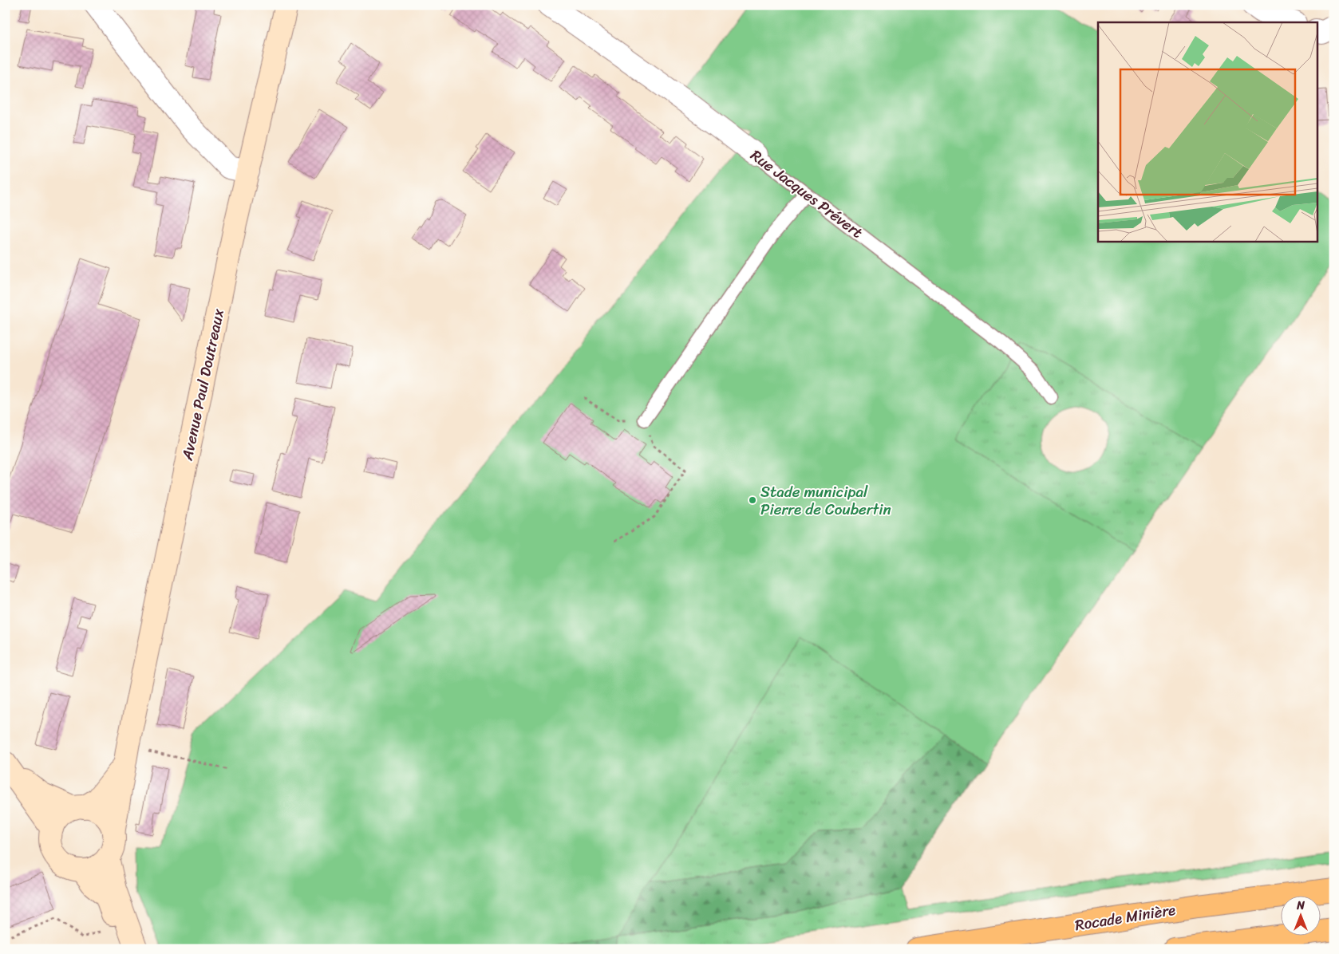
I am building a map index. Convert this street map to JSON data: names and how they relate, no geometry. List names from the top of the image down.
{
  "streets": {
    "highway": ["Rocade Minière"],
    "street": ["Rue Jacques Prévert", "Avenue Paul Doutreaux"]
  },
  "places": ["Stade municipal Pierre de Coubertin"],
  "north": "top"
}
